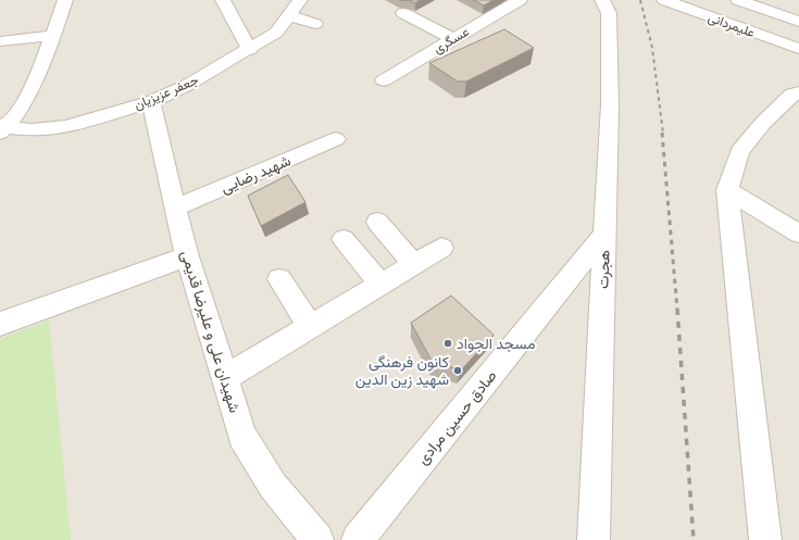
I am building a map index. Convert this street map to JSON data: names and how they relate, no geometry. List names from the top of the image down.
{
  "streets": {
    "street": [
      "علیمردانی",
      "عسگری",
      "جعفر عزیزیان",
      "شهید رضایی",
      "هجرت",
      "شهیدان علی و علیرضا قدیمی",
      "صادق حسین مرادی"
    ]
  },
  "crossings": [
    ["جعفر عزیزیان", "شهیدان علی و علیرضا قدیمی"],
    ["شهید رضایی", "شهیدان علی و علیرضا قدیمی"],
    ["هجرت", "صادق حسین مرادی"]
  ],
  "places": ["مسجد الجواد", "کانون فرهنگی شهید زین الدین"]
}
